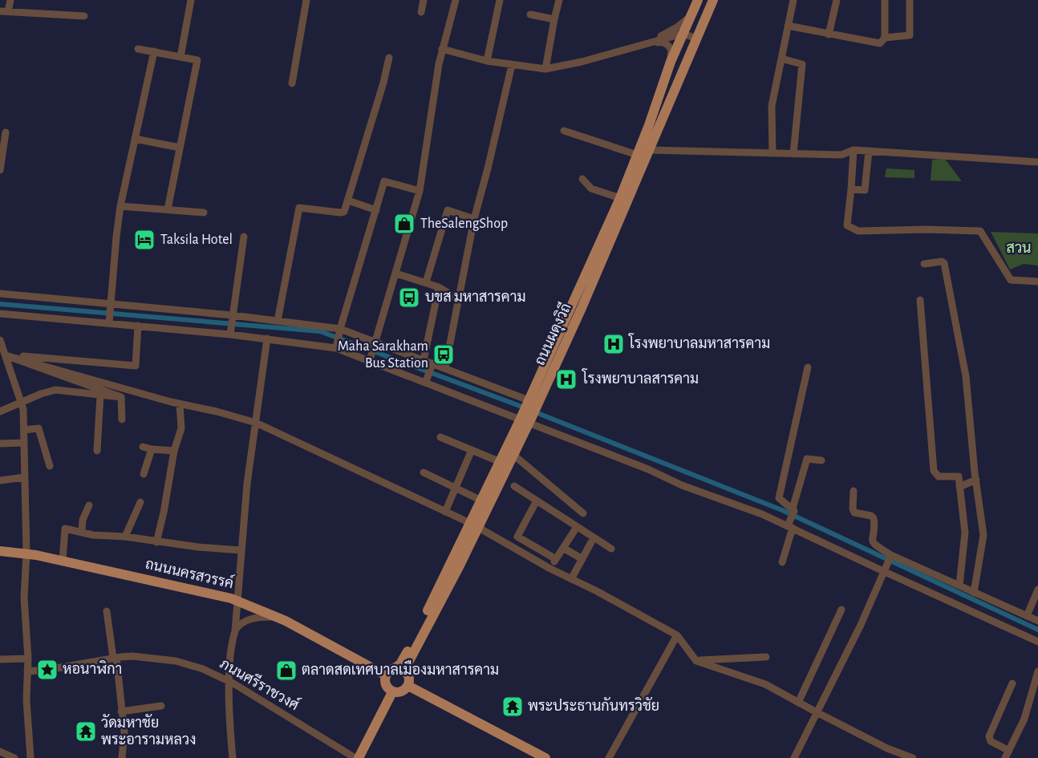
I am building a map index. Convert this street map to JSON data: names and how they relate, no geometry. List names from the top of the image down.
{
  "streets": {
    "main road": ["ถนนผดุงวิถี", "ถนนนครสวรรค์"],
    "street": ["ภนนศรีราชวงศ์"]
  },
  "crossings": [
    ["ถนนผดุงวิถี", "ถนนนครสวรรค์"]
  ],
  "parks": ["สวน"],
  "places": {
    "shop": ["TheSalengShop", "ตลาดสดเทศบาลเมืองมหาสารคาม"],
    "hotel": ["Taksila Hotel"],
    "bus stop": ["บขส มหาสารคาม", "Maha Sarakham Bus Station"],
    "hospital": ["โรงพยาบาลมหาสารคาม", "โรงพยาบาลสารคาม"],
    "place": ["หอนาฬิกา"],
    "temple": ["พระประธานกันทรวิชัย", "วัดมหาชัย พระอารามหลวง"]
  }
}
